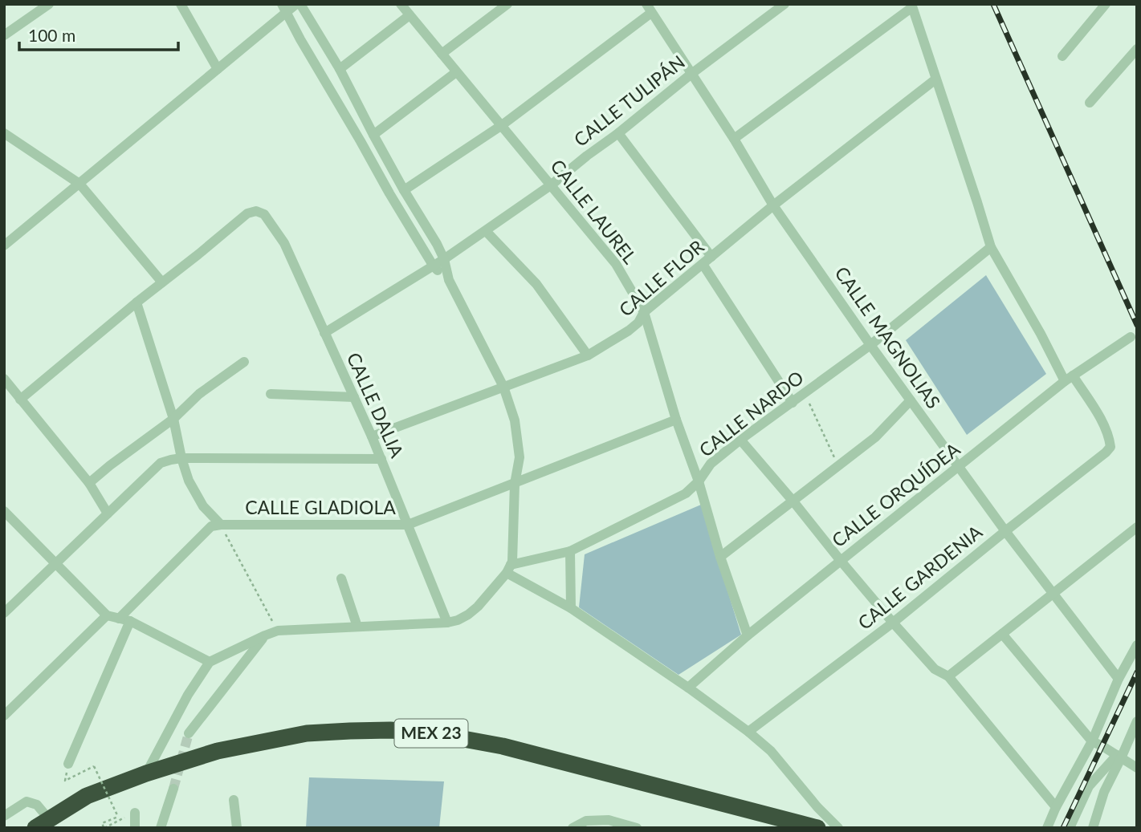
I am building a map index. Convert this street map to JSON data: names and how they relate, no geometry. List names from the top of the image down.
{
  "streets": {
    "highway": ["MEX 23"],
    "street": [
      "CALLE TULIPÁN",
      "CALLE LAUREL",
      "CALLE FLOR",
      "CALLE MAGNOLIAS",
      "CALLE DALIA",
      "CALLE NARDO",
      "CALLE ORQUÍDEA",
      "CALLE GLADIOLA",
      "CALLE GARDENIA"
    ]
  },
  "crossings": [
    ["CALLE TULIPÁN", "CALLE LAUREL"],
    ["CALLE TULIPÁN", "CALLE MAGNOLIAS"],
    ["CALLE TULIPÁN", "CALLE DALIA"],
    ["CALLE LAUREL", "CALLE FLOR"],
    ["CALLE LAUREL", "CALLE NARDO"],
    ["CALLE LAUREL", "CALLE ORQUÍDEA"],
    ["CALLE LAUREL", "CALLE GLADIOLA"],
    ["CALLE FLOR", "CALLE MAGNOLIAS"],
    ["CALLE FLOR", "CALLE DALIA"],
    ["CALLE MAGNOLIAS", "CALLE NARDO"],
    ["CALLE MAGNOLIAS", "CALLE ORQUÍDEA"],
    ["CALLE MAGNOLIAS", "CALLE GARDENIA"],
    ["CALLE DALIA", "CALLE GLADIOLA"],
    ["CALLE ORQUÍDEA", "CALLE GARDENIA"]
  ],
  "scale_bar": "100 m"
}
